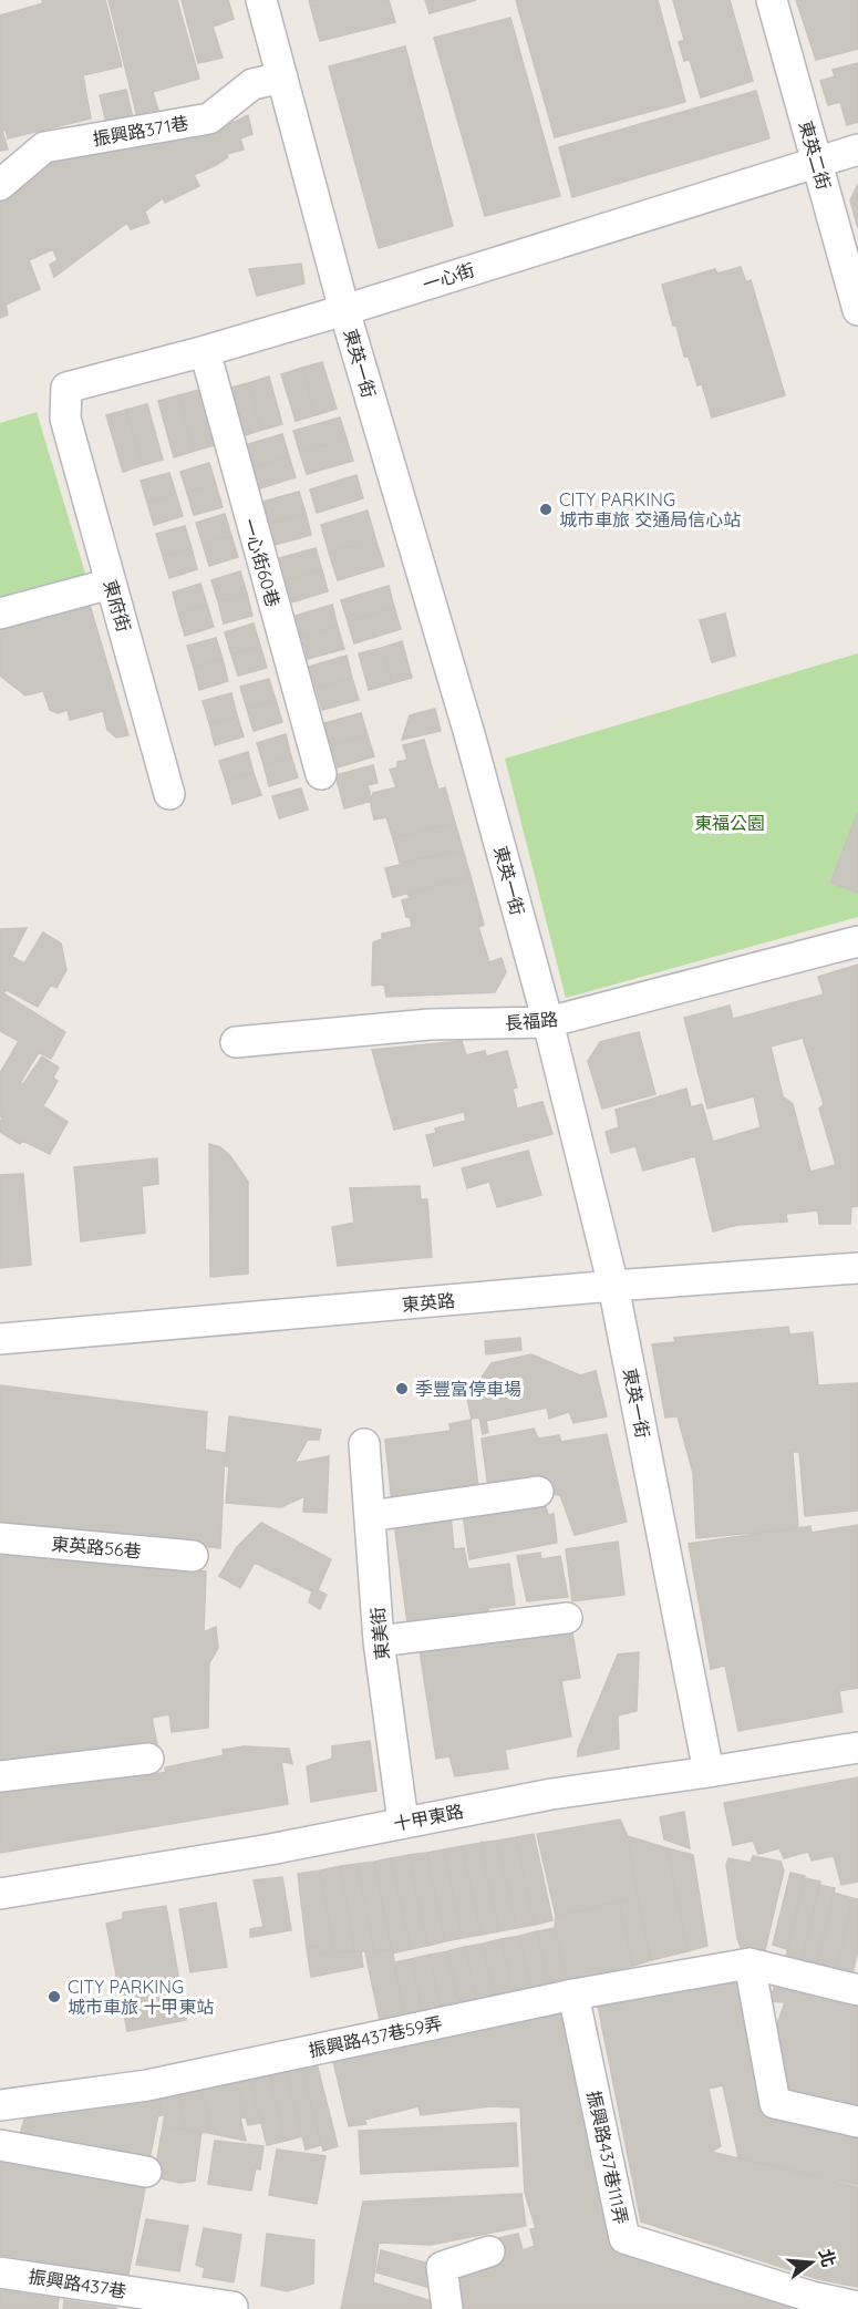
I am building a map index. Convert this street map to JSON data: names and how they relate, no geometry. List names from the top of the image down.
{
  "streets": {
    "street": [
      "振興路371巷",
      "東英二街",
      "一心街",
      "東英一街",
      "一心街60巷",
      "東府街",
      "長福路",
      "東英路",
      "東英路56巷",
      "東美街",
      "十甲東路",
      "振興路437巷59弄",
      "振興路437巷111弄",
      "振興路437巷"
    ]
  },
  "crossings": [
    ["振興路371巷", "東英一街"],
    ["東英二街", "一心街"],
    ["一心街", "東英一街"],
    ["一心街", "一心街60巷"],
    ["一心街", "東府街"],
    ["東英一街", "長福路"],
    ["東英一街", "東英路"],
    ["東英一街", "十甲東路"],
    ["東美街", "十甲東路"],
    ["振興路437巷59弄", "振興路437巷111弄"]
  ],
  "parks": ["東福公園"],
  "places": ["CITY PARKING 城市車旅 交通局信心站", "季豐富停車場", "CITY PARKING 城市車旅 十甲東站"],
  "north": "right"
}
